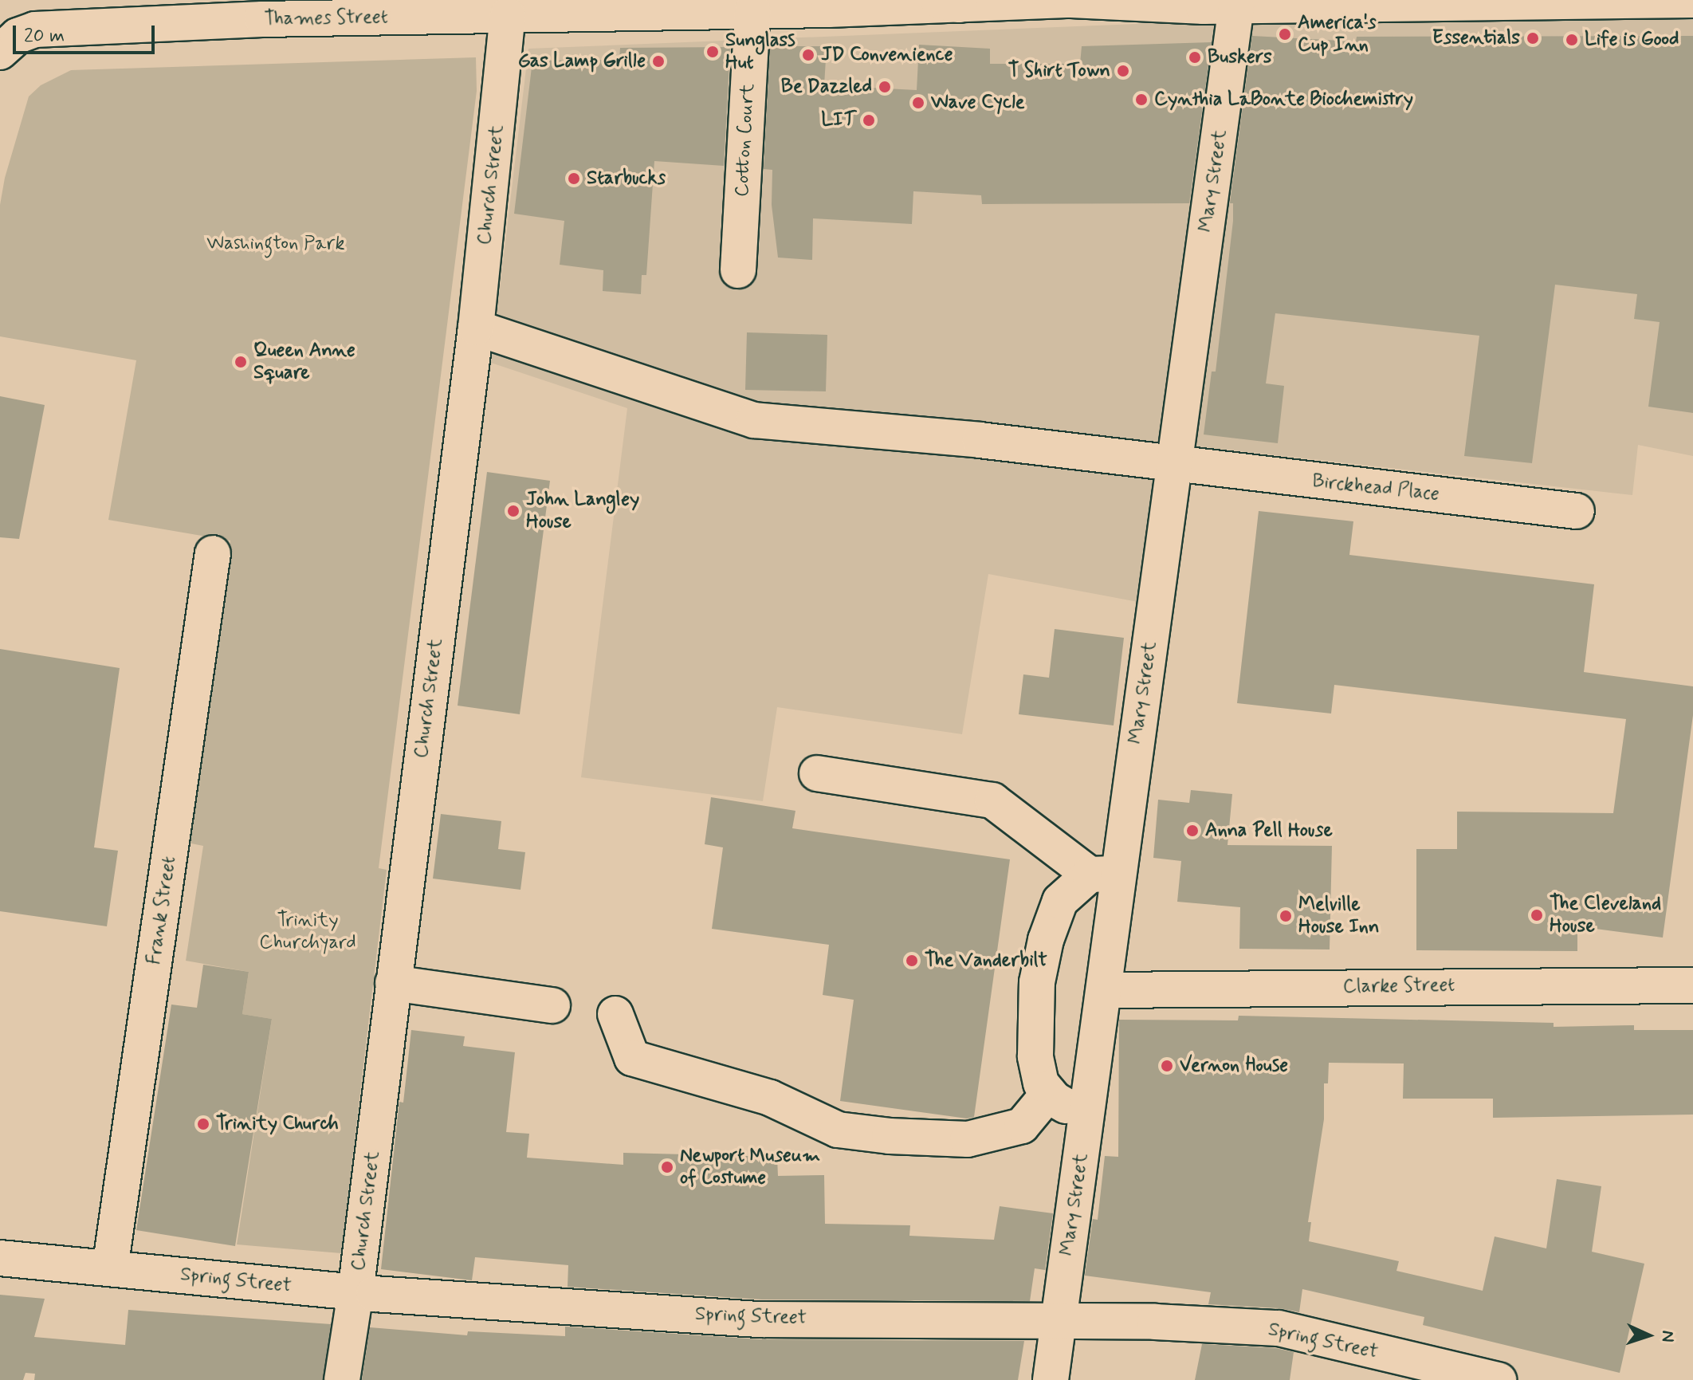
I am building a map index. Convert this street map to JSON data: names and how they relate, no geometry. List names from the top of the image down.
{
  "streets": {
    "street": [
      "Thames Street",
      "Cotton Court",
      "Mary Street",
      "Church Street",
      "Birckhead Place",
      "Frank Street",
      "Clarke Street",
      "Spring Street"
    ]
  },
  "crossings": [
    ["Thames Street", "Cotton Court"],
    ["Thames Street", "Mary Street"],
    ["Thames Street", "Church Street"],
    ["Mary Street", "Birckhead Place"],
    ["Mary Street", "Clarke Street"],
    ["Mary Street", "Spring Street"],
    ["Church Street", "Birckhead Place"],
    ["Church Street", "Spring Street"],
    ["Frank Street", "Spring Street"]
  ],
  "parks": ["Washington Park", "Trinity Churchyard"],
  "places": [
    "America's Cup Inn",
    "Essentials",
    "Life is Good",
    "Sunglass Hut",
    "JD Convenience",
    "Buskers",
    "Gas Lamp Grille",
    "T Shirt Town",
    "Be Dazzled",
    "Cynthia LaBonte Biochemistry",
    "Wave Cycle",
    "LIT",
    "Starbucks",
    "Queen Anne Square",
    "John Langley House",
    "Anna Pell House",
    "The Cleveland House",
    "Melville House Inn",
    "The Vanderbilt",
    "Vernon House",
    "Trinity Church",
    "Newport Museum of Costume"
  ],
  "scale_bar": "20 m",
  "north": "right"
}
